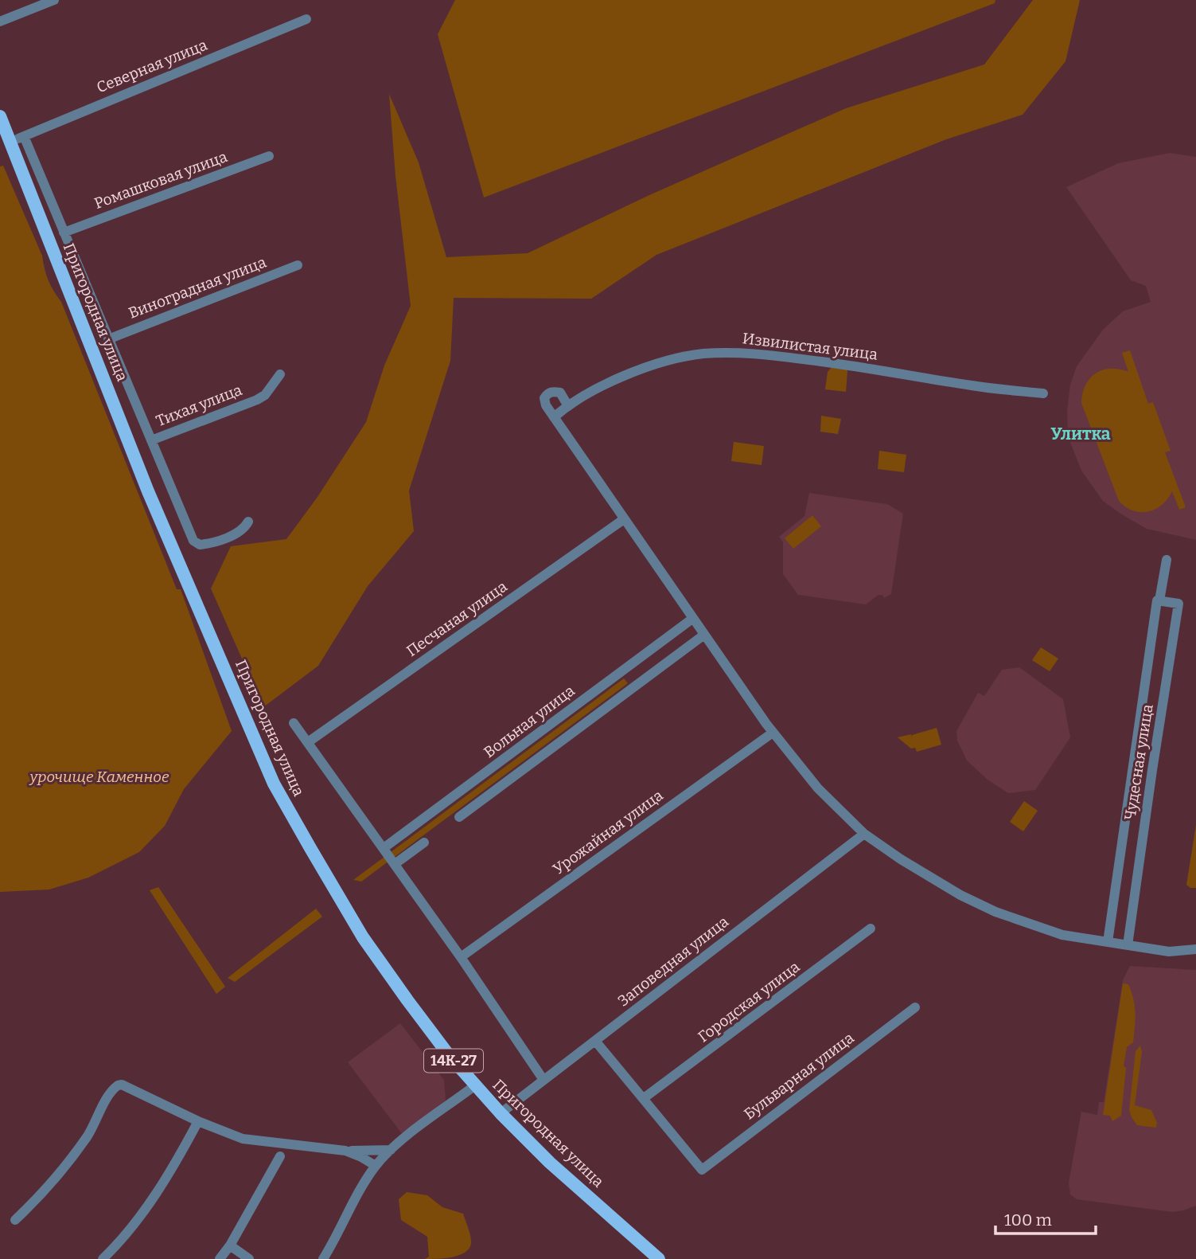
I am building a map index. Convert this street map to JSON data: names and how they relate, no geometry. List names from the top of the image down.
{
  "streets": {
    "main road": ["Пригородная улица", "14К-27"],
    "street": [
      "Северная улица",
      "Ромашковая улица",
      "Виноградная улица",
      "Извилистая улица",
      "Тихая улица",
      "Песчаная улица",
      "Вольная улица",
      "Чудесная улица",
      "Урожайная улица",
      "Заповедная улица",
      "Городская улица",
      "Бульварная улица"
    ]
  },
  "crossings": [
    ["Северная улица", "Пригородная улица"],
    ["Ромашковая улица", "Пригородная улица"],
    ["Виноградная улица", "Пригородная улица"],
    ["Пригородная улица", "Тихая улица"],
    ["Пригородная улица", "Заповедная улица"],
    ["Городская улица", "Бульварная улица"]
  ],
  "districts": ["Улитка"],
  "parks": ["урочище Каменное"],
  "scale_bar": "100 m"
}
